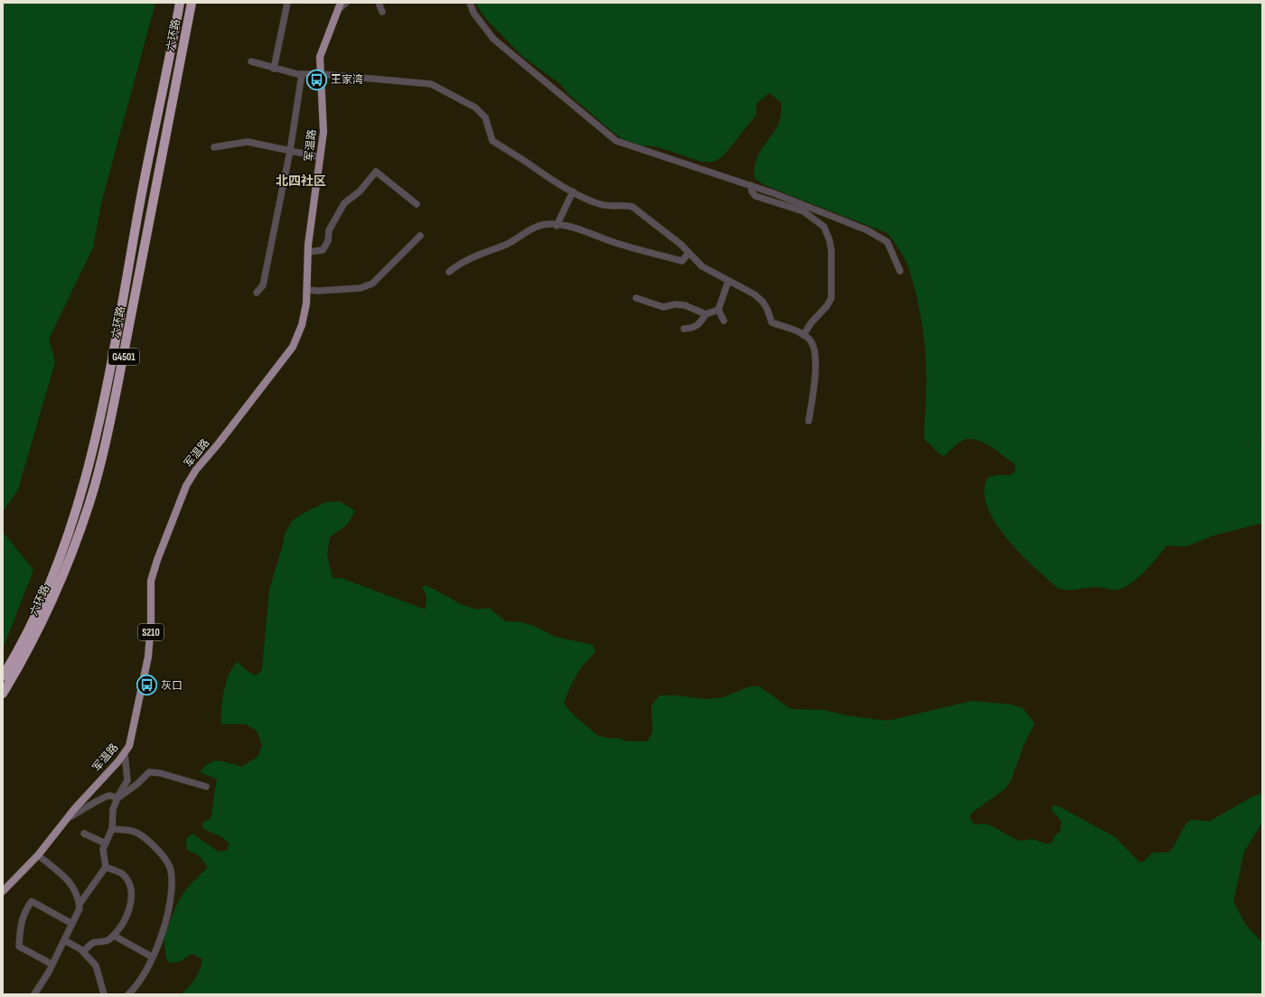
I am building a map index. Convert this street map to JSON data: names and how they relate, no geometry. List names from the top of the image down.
{
  "streets": {
    "highway": ["六环路", "G4501"],
    "main road": ["军温路", "S210"]
  },
  "districts": ["北四社区"],
  "places": {
    "bus stop": ["王家湾", "灰口"]
  }
}
